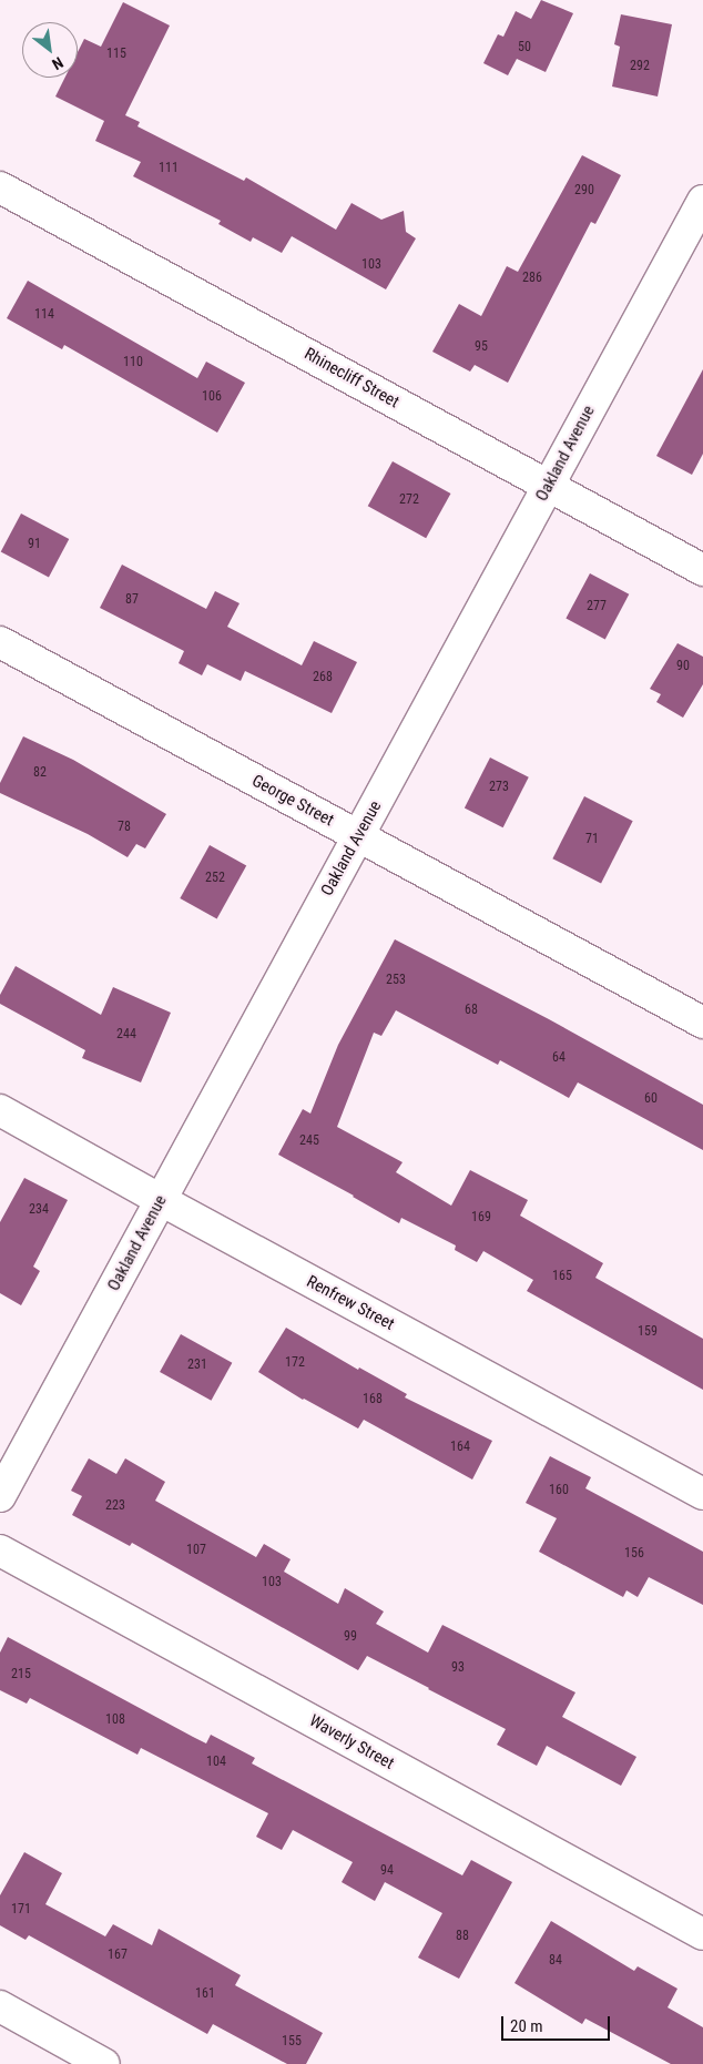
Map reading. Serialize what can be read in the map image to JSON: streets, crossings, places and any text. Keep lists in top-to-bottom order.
{
  "streets": {
    "street": [
      "Rhinecliff Street",
      "Oakland Avenue",
      "George Street",
      "Renfrew Street",
      "Waverly Street"
    ]
  },
  "crossings": [
    ["Rhinecliff Street", "Oakland Avenue"],
    ["Oakland Avenue", "George Street"],
    ["Oakland Avenue", "Renfrew Street"]
  ],
  "house_numbers": [
    "50",
    "115",
    "292",
    "111",
    "290",
    "103",
    "286",
    "114",
    "95",
    "110",
    "106",
    "272",
    "91",
    "87",
    "277",
    "90",
    "268",
    "82",
    "273",
    "78",
    "71",
    "252",
    "253",
    "68",
    "244",
    "64",
    "60",
    "245",
    "234",
    "169",
    "165",
    "159",
    "172",
    "231",
    "168",
    "164",
    "160",
    "223",
    "107",
    "156",
    "103",
    "99",
    "93",
    "215",
    "108",
    "104",
    "94",
    "171",
    "88",
    "167",
    "84",
    "161",
    "155"
  ],
  "scale_bar": "20 m",
  "north": "bottom right"
}
